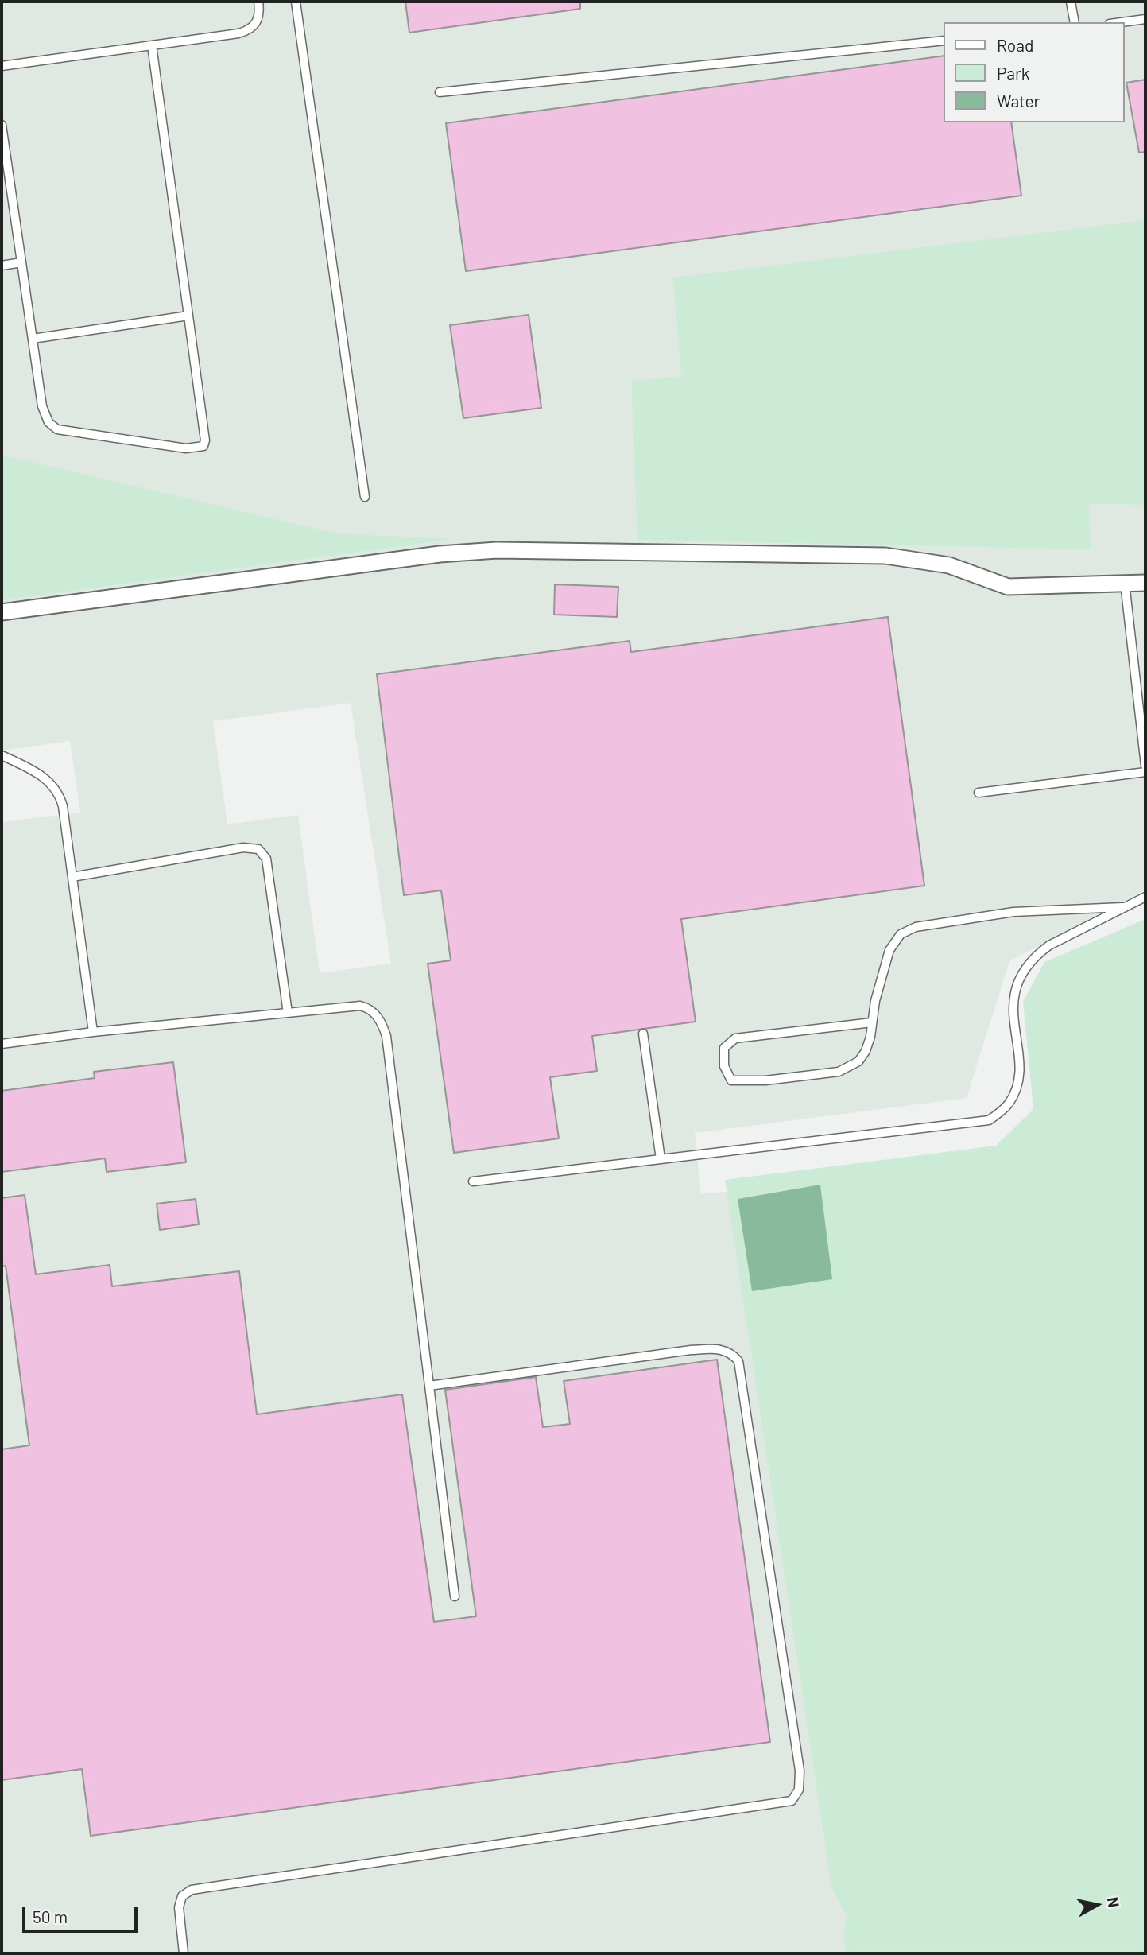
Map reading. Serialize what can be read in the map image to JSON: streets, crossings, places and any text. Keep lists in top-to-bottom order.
{
  "legend": ["Road", "Park", "Water"],
  "scale_bar": "50 m",
  "north": "right"
}
